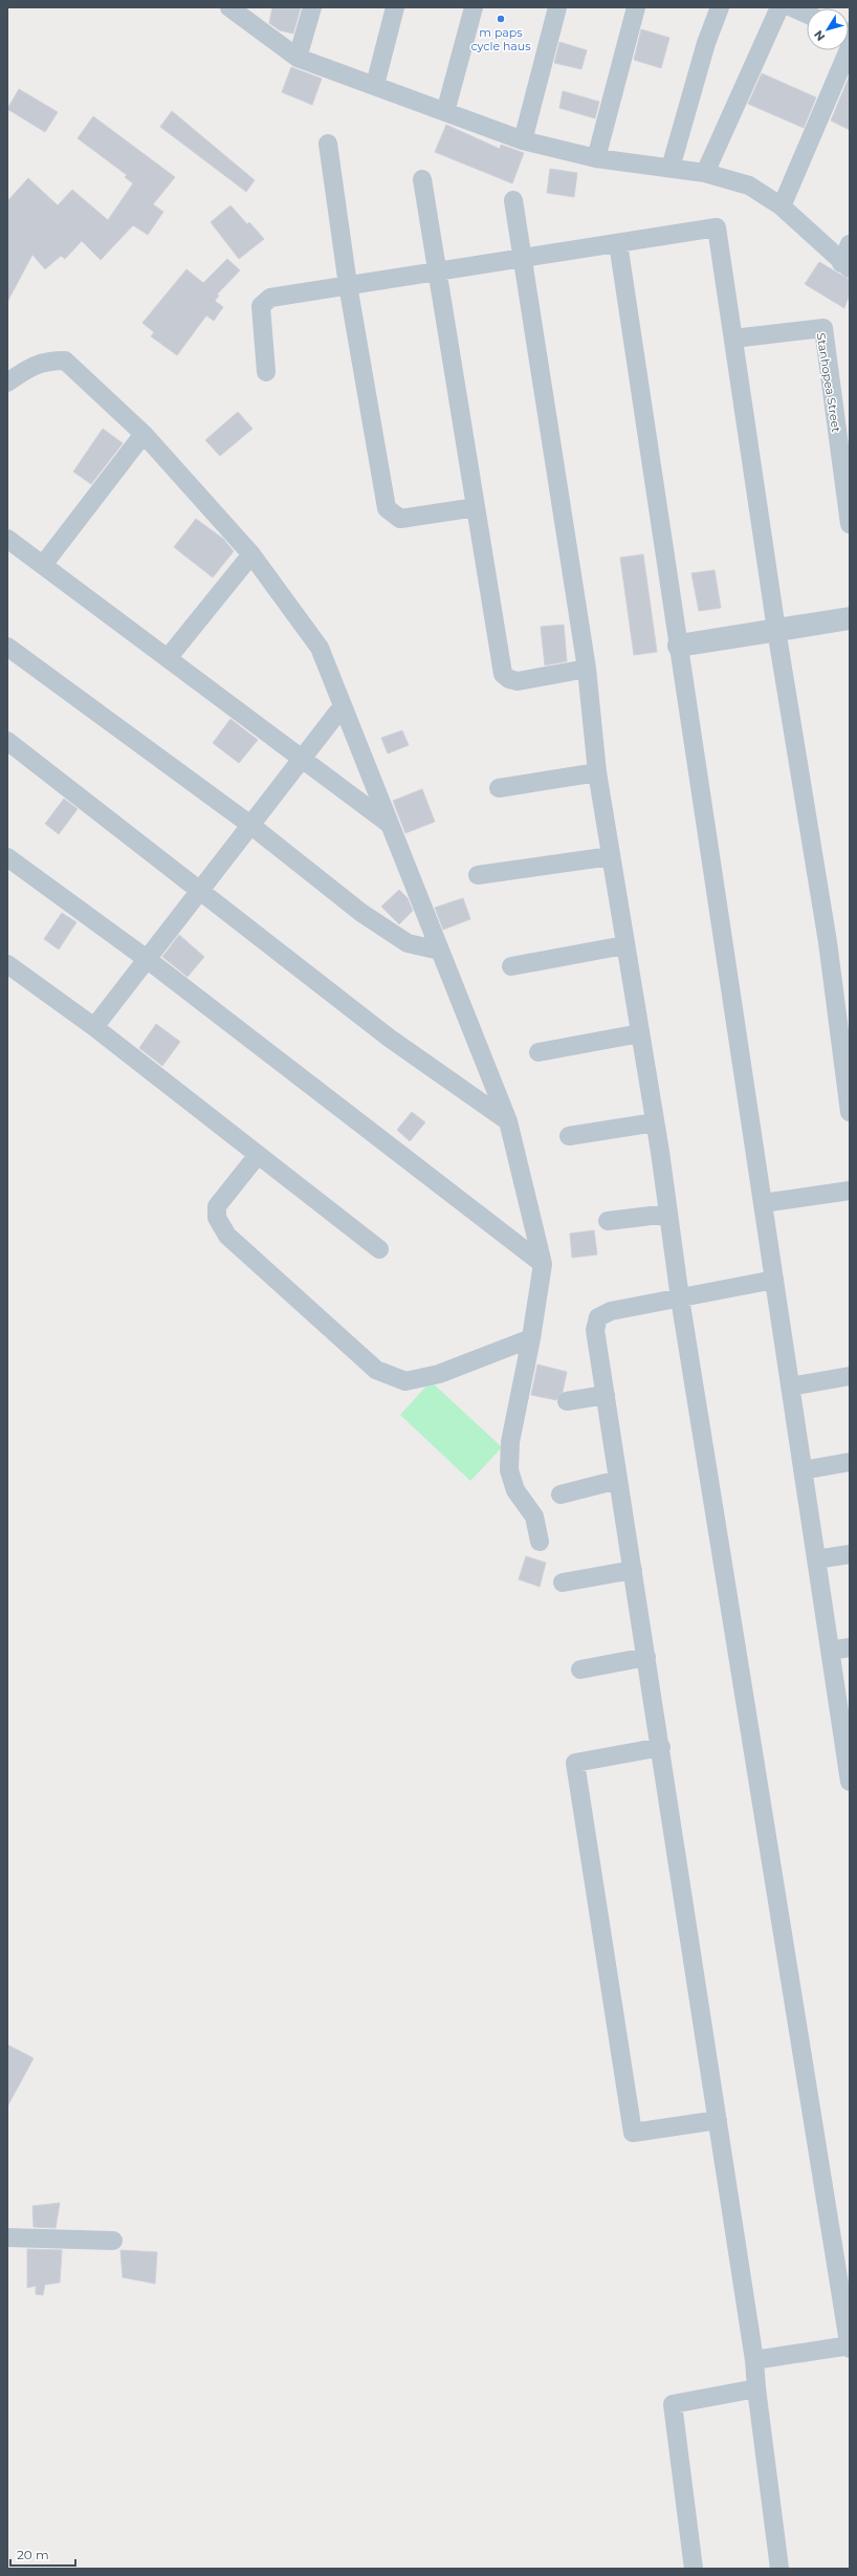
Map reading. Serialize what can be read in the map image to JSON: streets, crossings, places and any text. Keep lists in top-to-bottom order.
{
  "streets": {
    "street": ["Stanhopea Street"]
  },
  "places": ["m paps cycle haus"],
  "scale_bar": "20 m",
  "north": "bottom left"
}
